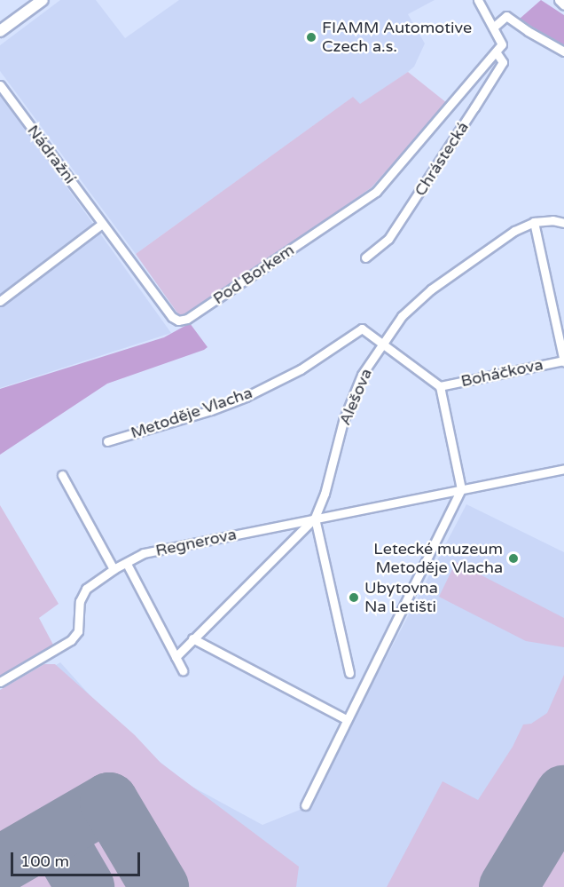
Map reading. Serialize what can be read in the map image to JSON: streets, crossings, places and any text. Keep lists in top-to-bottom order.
{
  "streets": {
    "street": [
      "Nádražní",
      "Chrástecká",
      "Pod Borkem",
      "Boháčkova",
      "Alešova",
      "Metoděje Vlacha",
      "Regnerova"
    ]
  },
  "crossings": [
    ["Nádražní", "Pod Borkem"],
    ["Chrástecká", "Pod Borkem"],
    ["Boháčkova", "Alešova"],
    ["Boháčkova", "Metoděje Vlacha"],
    ["Boháčkova", "Regnerova"],
    ["Alešova", "Metoděje Vlacha"],
    ["Alešova", "Regnerova"]
  ],
  "places": ["FIAMM Automotive Czech a.s.", "Letecké muzeum Metoděje Vlacha", "Ubytovna Na Letišti"],
  "scale_bar": "100 m"
}
